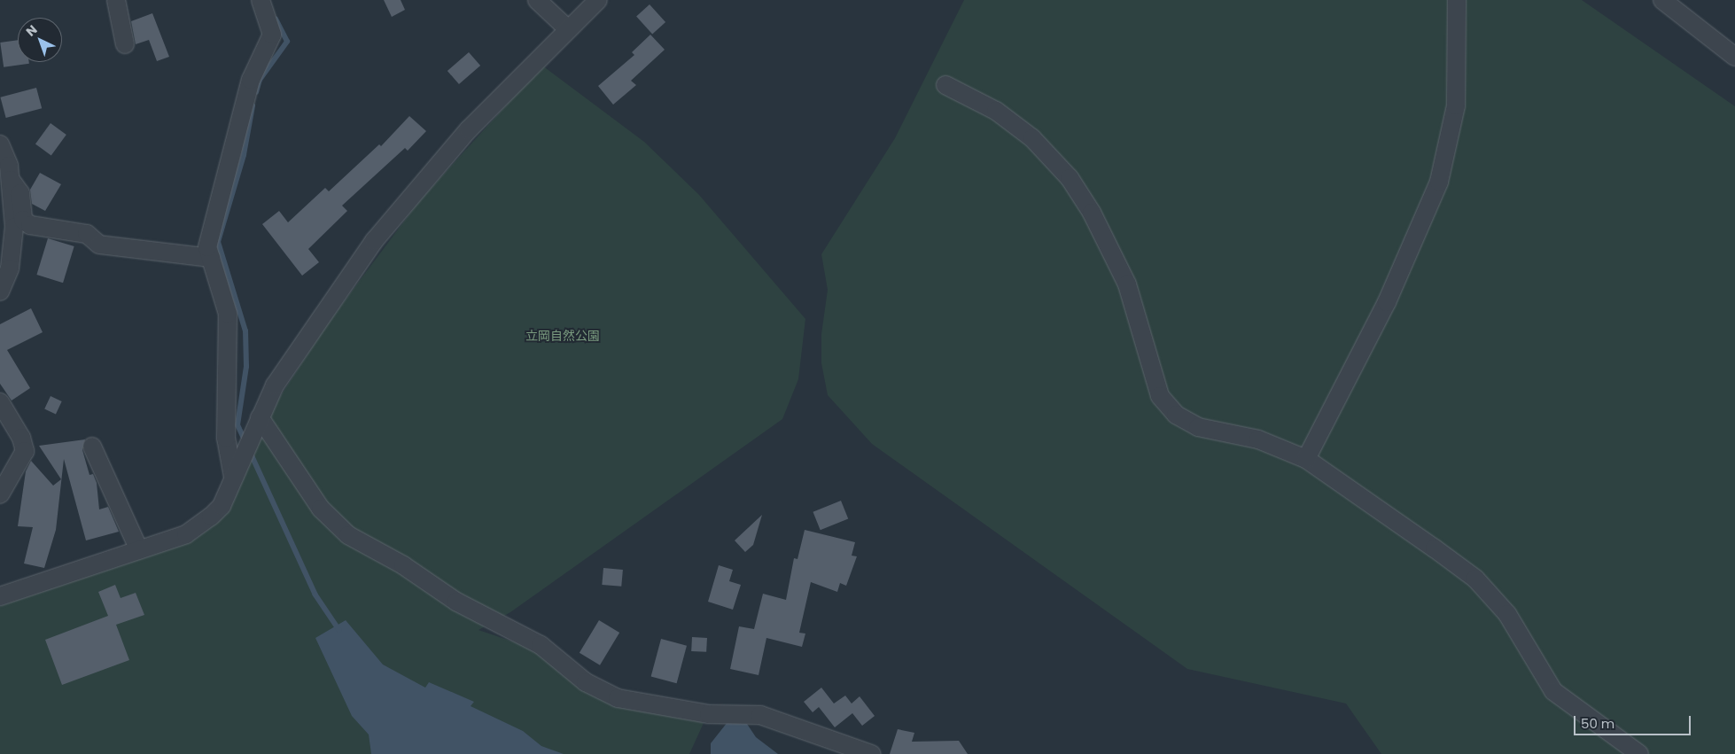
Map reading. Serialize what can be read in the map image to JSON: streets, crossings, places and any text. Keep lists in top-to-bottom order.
{
  "parks": ["立岡自然公園"],
  "scale_bar": "50 m",
  "north": "top left"
}
